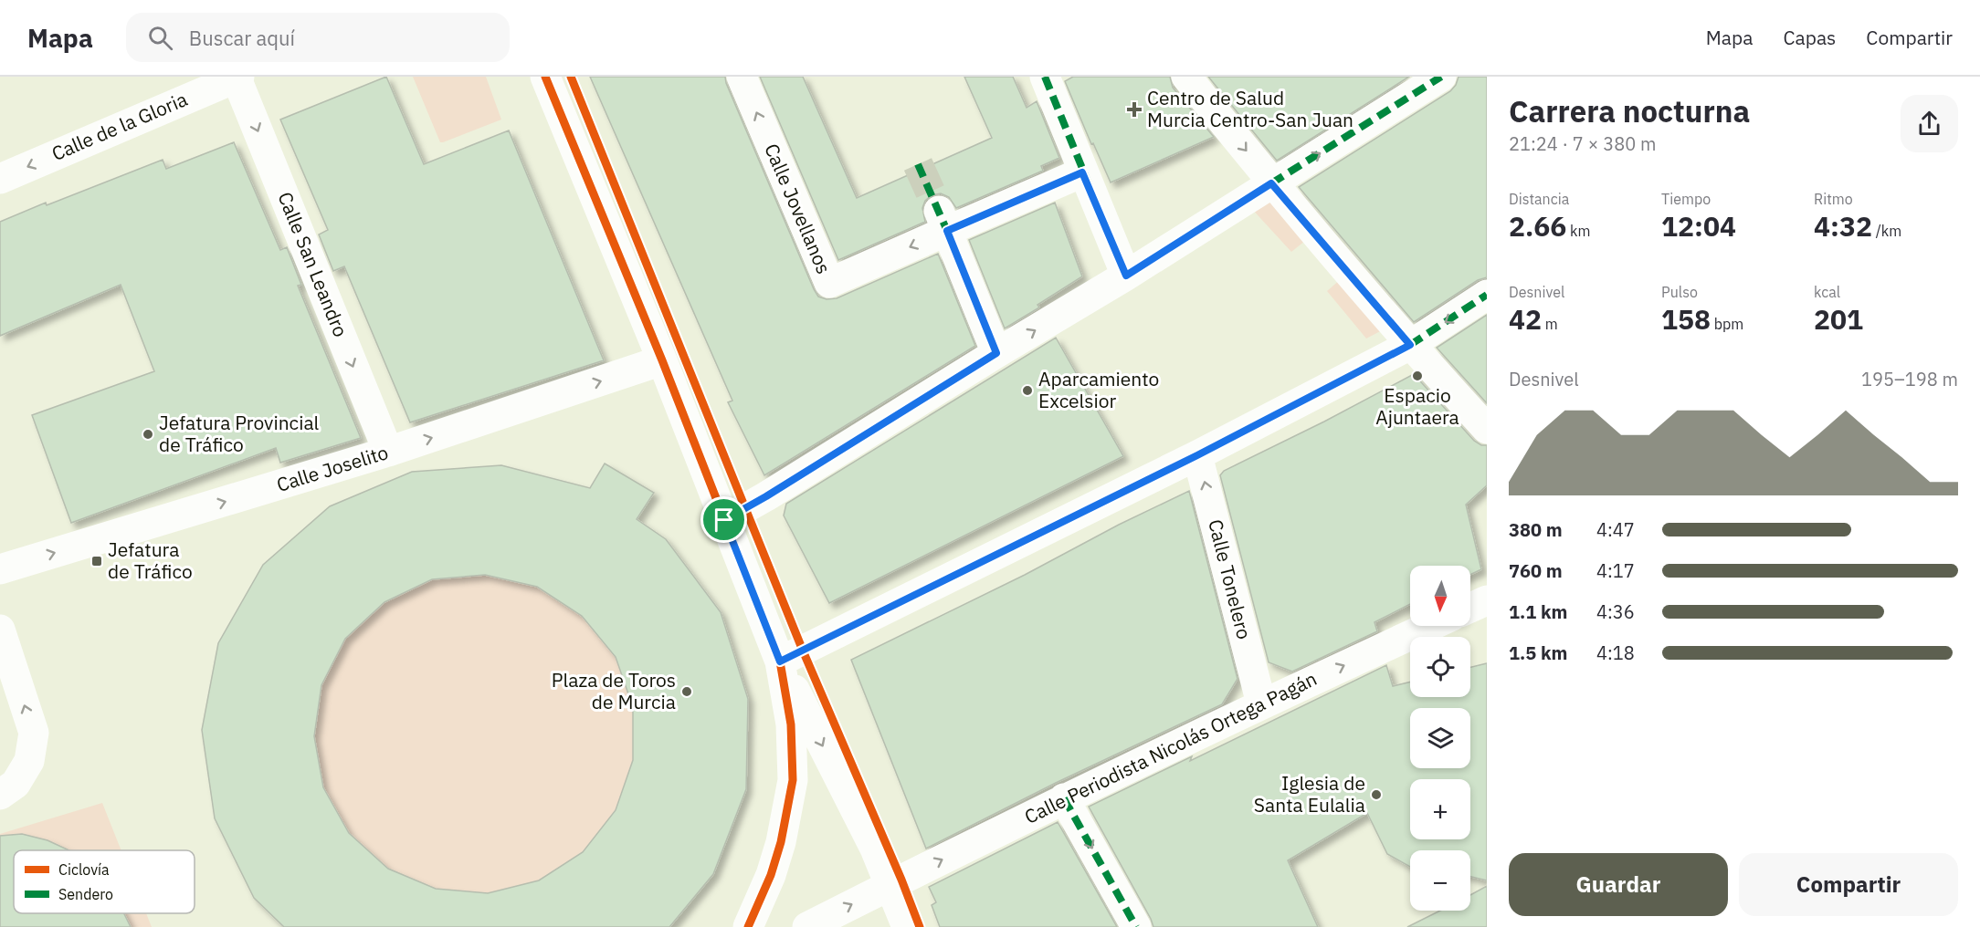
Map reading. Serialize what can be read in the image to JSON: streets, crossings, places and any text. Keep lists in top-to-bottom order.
{
  "streets": {
    "street": [
      "Calle de la Gloria",
      "Calle Jovellanos",
      "Calle San Leandro",
      "Calle Joselito",
      "Calle Tonelero",
      "Calle Periodista Nicolás Ortega Pagán"
    ]
  },
  "crossings": [
    ["Calle de la Gloria", "Calle San Leandro"],
    ["Calle San Leandro", "Calle Joselito"],
    ["Calle Tonelero", "Calle Periodista Nicolás Ortega Pagán"]
  ],
  "one_way": [
    "Calle de la Gloria",
    "Calle San Leandro",
    "Calle Joselito",
    "Calle Tonelero"
  ],
  "places": {
    "health": ["Centro de Salud Murcia Centro-San Juan"],
    "other": [
      "Espacio Ajuntaera",
      "Aparcamiento Excelsior",
      "Jefatura Provincial de Tráfico",
      "Plaza de Toros de Murcia",
      "Iglesia de Santa Eulalia"
    ],
    "transit": ["Jefatura de Tráfico"]
  },
  "legend": ["Ciclovía", "Sendero"],
  "north": "bottom",
  "page": {
    "header": "Mapa",
    "search": "Buscar aquí",
    "nav": ["Mapa", "Capas", "Compartir"],
    "heading": ["Carrera nocturna", "21:24 · 7 × 380 m"],
    "stats": [
      ["Distancia", "2.66 km"],
      ["Tiempo", "12:04"],
      ["Ritmo", "4:32 /km"],
      ["Desnivel", "42 m"],
      ["Pulso", "158 bpm"],
      ["kcal", "201"]
    ],
    "chart": ["Desnivel", "195–198 m"],
    "list": [
      {
        "name": "380 m",
        "note": "4:47"
      },
      {
        "name": "760 m",
        "note": "4:17"
      },
      {
        "name": "1.1 km",
        "note": "4:36"
      },
      {
        "name": "1.5 km",
        "note": "4:18"
      }
    ],
    "map_buttons": ["+", "−"],
    "buttons": ["Guardar", "Compartir"]
  }
}
